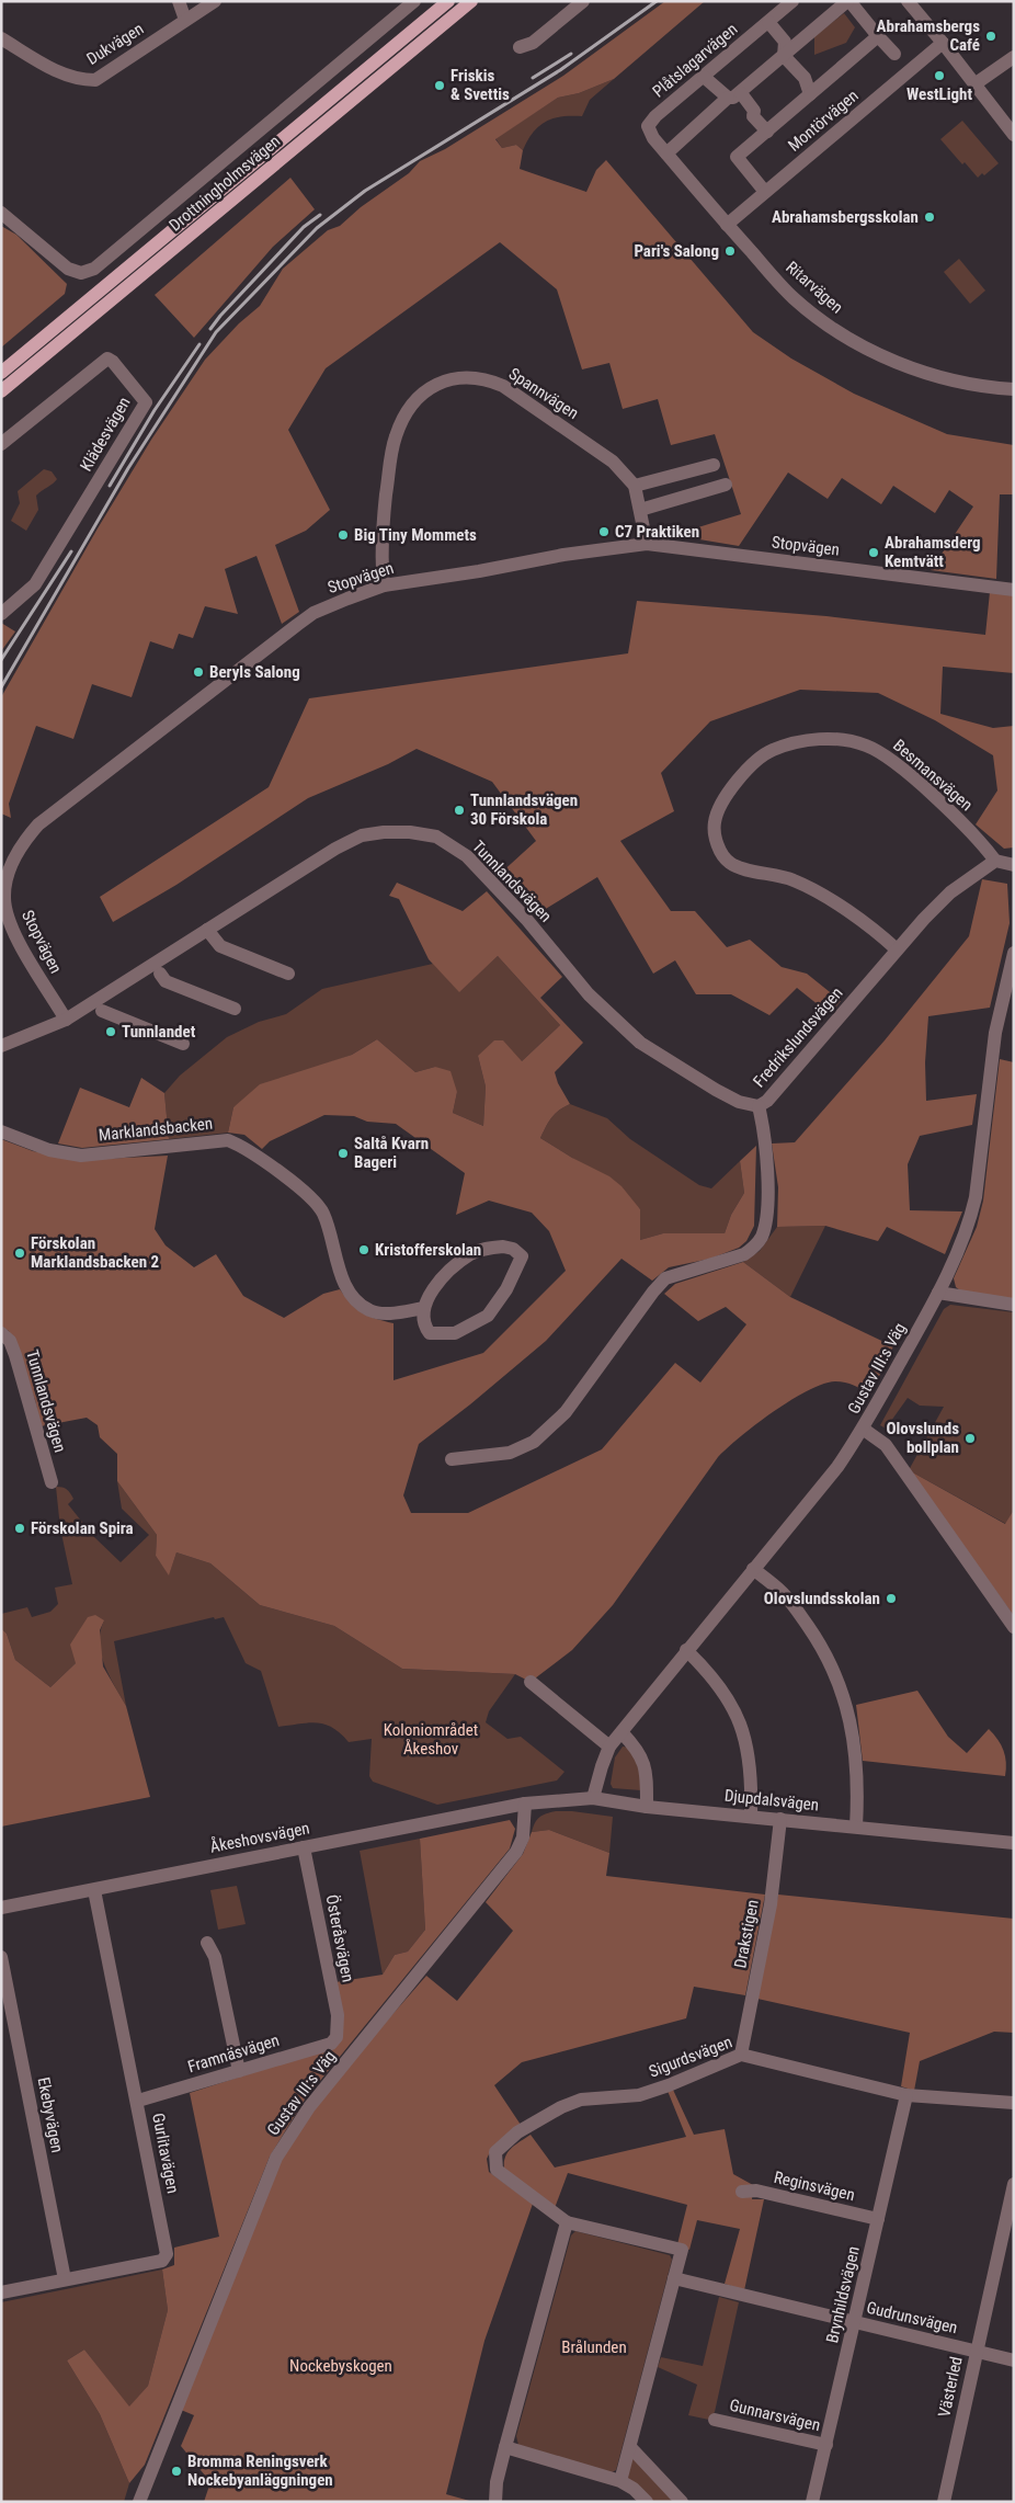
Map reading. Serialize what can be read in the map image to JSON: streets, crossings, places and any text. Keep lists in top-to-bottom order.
{
  "streets": {
    "main road": ["Drottningholmsvägen"],
    "street": [
      "Dukvägen",
      "Plåtslagarvägen",
      "Montörvägen",
      "Ritarvägen",
      "Spannvägen",
      "Klädesvägen",
      "Stopvägen",
      "Besmansvägen",
      "Tunnlandsvägen",
      "Fredrikslundsvägen",
      "Marklandsbacken",
      "Gustav III:s Väg",
      "Djupdalsvägen",
      "Åkeshovsvägen",
      "Drakstigen",
      "Österåsvägen",
      "Framnäsvägen",
      "Sigurdsvägen",
      "Ekebyvägen",
      "Gurlitavägen",
      "Reginsvägen",
      "Brynhildsvägen",
      "Gudrunsvägen",
      "Västerled",
      "Gunnarsvägen"
    ]
  },
  "crossings": [
    ["Plåtslagarvägen", "Ritarvägen"],
    ["Montörvägen", "Ritarvägen"],
    ["Spannvägen", "Stopvägen"],
    ["Stopvägen", "Tunnlandsvägen"],
    ["Besmansvägen", "Fredrikslundsvägen"],
    ["Tunnlandsvägen", "Fredrikslundsvägen"],
    ["Gustav III:s Väg", "Djupdalsvägen"],
    ["Gustav III:s Väg", "Åkeshovsvägen"],
    ["Djupdalsvägen", "Åkeshovsvägen"],
    ["Djupdalsvägen", "Drakstigen"],
    ["Åkeshovsvägen", "Österåsvägen"],
    ["Åkeshovsvägen", "Gurlitavägen"],
    ["Drakstigen", "Sigurdsvägen"],
    ["Österåsvägen", "Framnäsvägen"],
    ["Framnäsvägen", "Gurlitavägen"],
    ["Sigurdsvägen", "Brynhildsvägen"],
    ["Ekebyvägen", "Gurlitavägen"],
    ["Reginsvägen", "Brynhildsvägen"],
    ["Brynhildsvägen", "Gudrunsvägen"],
    ["Brynhildsvägen", "Gunnarsvägen"],
    ["Gudrunsvägen", "Västerled"]
  ],
  "parks": ["Koloniområdet Åkeshov", "Brålunden", "Nockebyskogen"],
  "places": [
    "Abrahamsbergs Café",
    "WestLight",
    "Friskis & Svettis",
    "Abrahamsbergsskolan",
    "Pari's Salong",
    "C7 Praktiken",
    "Big Tiny Mommets",
    "Abrahamsderg Kemtvätt",
    "Beryls Salong",
    "Tunnlandsvägen 30 Förskola",
    "Tunnlandet",
    "Saltå Kvarn Bageri",
    "Kristofferskolan",
    "Förskolan Marklandsbacken 2",
    "Olovslunds bollplan",
    "Förskolan Spira",
    "Olovslundsskolan",
    "Bromma Reningsverk Nockebyanläggningen"
  ]
}
